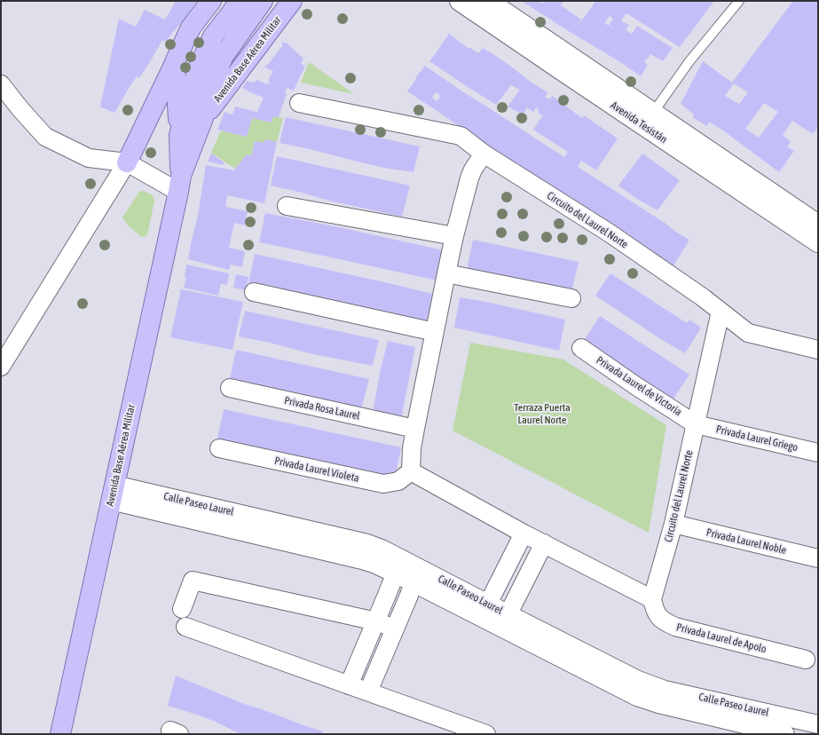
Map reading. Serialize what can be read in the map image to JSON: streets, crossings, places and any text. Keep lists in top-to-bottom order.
{
  "streets": {
    "main road": ["Avenida Base Aérea Militar"],
    "street": [
      "Avenida Tesistán",
      "Circuito del Laurel Norte",
      "Privada Laurel de Victoria",
      "Privada Rosa Laurel",
      "Privada Laurel Griego",
      "Privada Laurel Violeta",
      "Calle Paseo Laurel",
      "Privada Laurel Noble",
      "Privada Laurel de Apolo"
    ]
  },
  "crossings": [
    ["Avenida Base Aérea Militar", "Calle Paseo Laurel"],
    ["Circuito del Laurel Norte", "Privada Laurel de Victoria"],
    ["Circuito del Laurel Norte", "Privada Laurel Griego"],
    ["Circuito del Laurel Norte", "Privada Laurel Noble"],
    ["Circuito del Laurel Norte", "Privada Laurel de Apolo"],
    ["Privada Laurel de Victoria", "Privada Laurel Griego"]
  ],
  "parks": ["Terraza Puerta Laurel Norte"]
}
